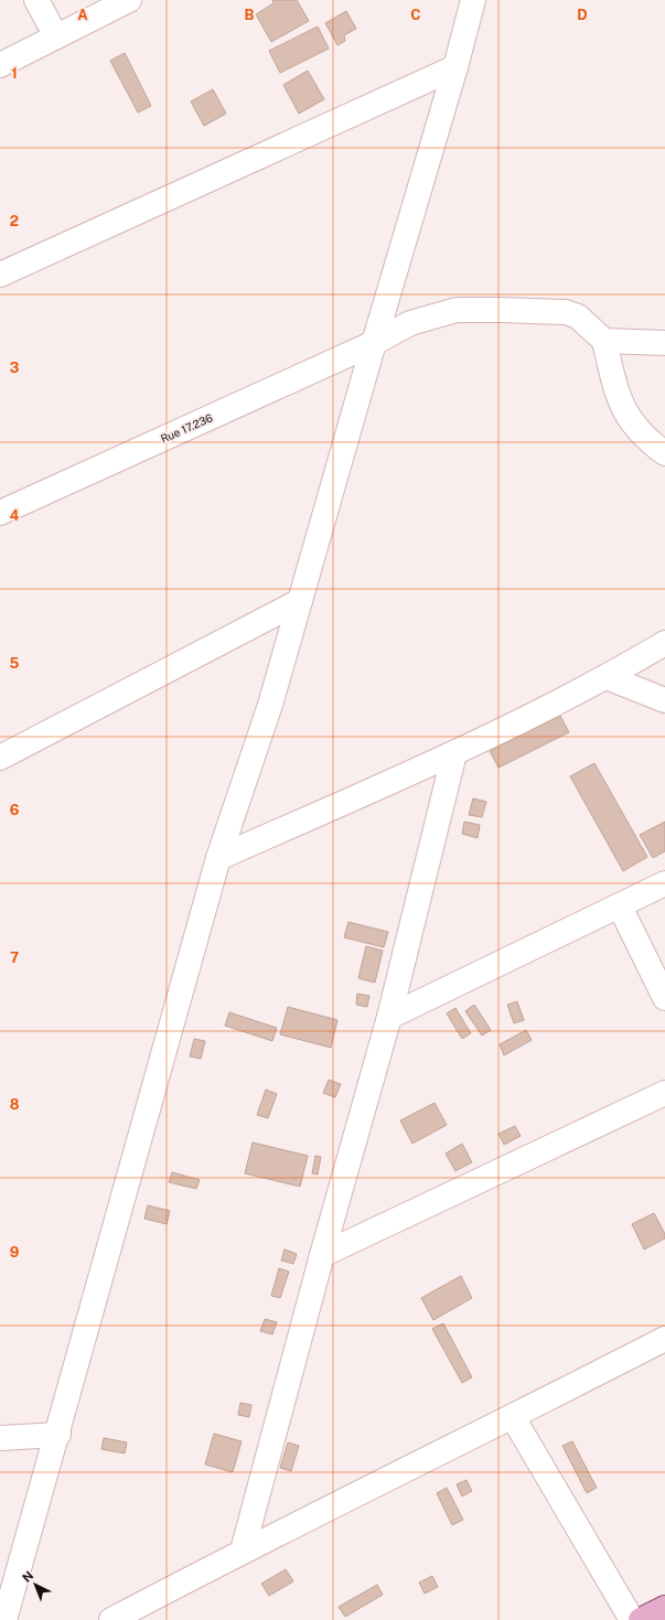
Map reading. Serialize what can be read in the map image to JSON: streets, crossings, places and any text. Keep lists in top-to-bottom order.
{
  "streets": {
    "street": ["Rue 17.236"]
  },
  "north": "top left",
  "grid": {
    "columns": [
      "A",
      "B",
      "C",
      "D"
    ],
    "rows": [
      "1",
      "2",
      "3",
      "4",
      "5",
      "6",
      "7",
      "8",
      "9"
    ]
  }
}
